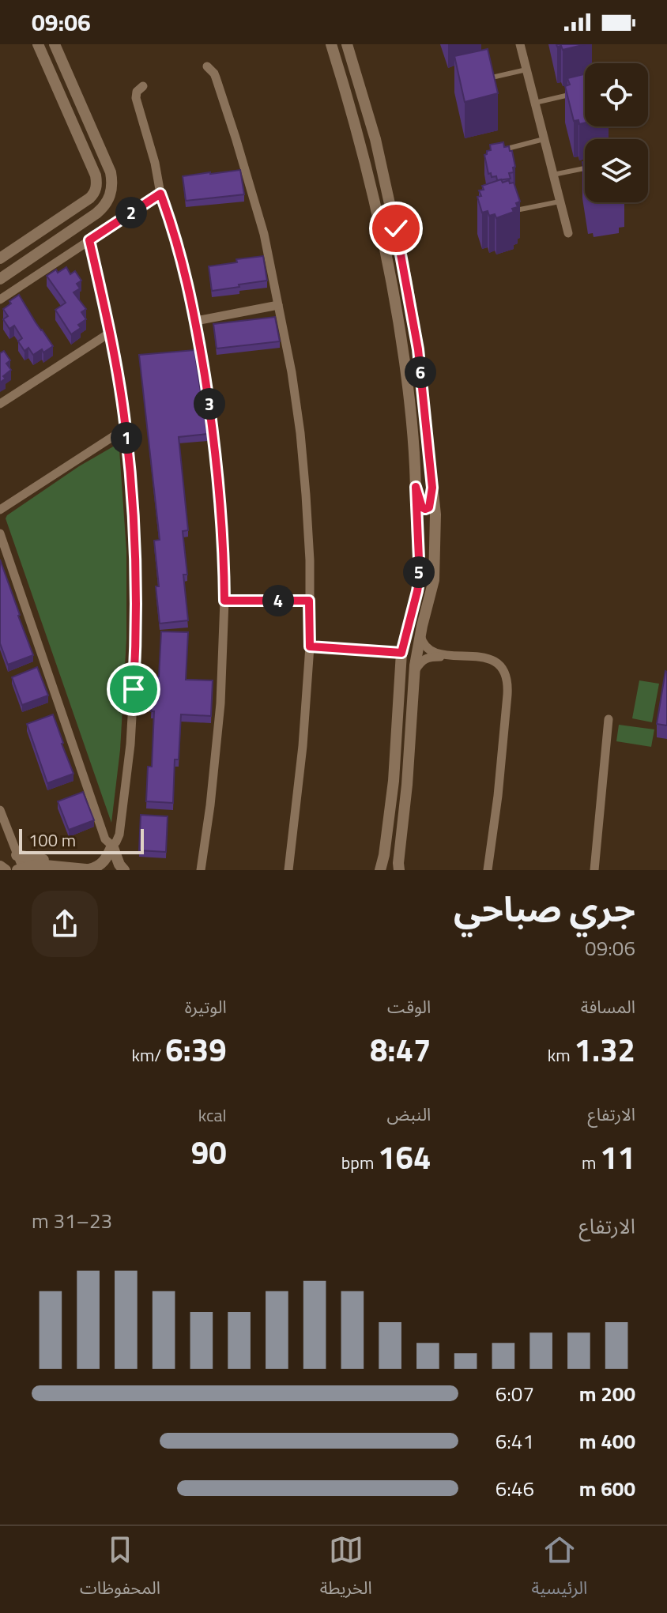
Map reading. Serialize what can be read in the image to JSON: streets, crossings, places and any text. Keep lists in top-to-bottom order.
{
  "scale_bar": "100 m",
  "page": {
    "status": "09:06",
    "pins": [
      "2",
      "6",
      "3",
      "1",
      "5",
      "4"
    ],
    "scale": "100 m",
    "heading": ["جري صباحي", "09:06"],
    "stats": [
      ["المسافة", "1.32 km"],
      ["الوقت", "8:47"],
      ["الوتيرة", "6:39 /km"],
      ["الارتفاع", "11 m"],
      ["النبض", "164 bpm"],
      ["kcal", "90"]
    ],
    "chart": ["الارتفاع", "23–31 m"],
    "list": [
      {
        "name": "200 m",
        "note": "6:07"
      },
      {
        "name": "400 m",
        "note": "6:41"
      },
      {
        "name": "600 m",
        "note": "6:46"
      }
    ],
    "tabs": ["الرئيسية", "الخريطة", "المحفوظات"]
  }
}
